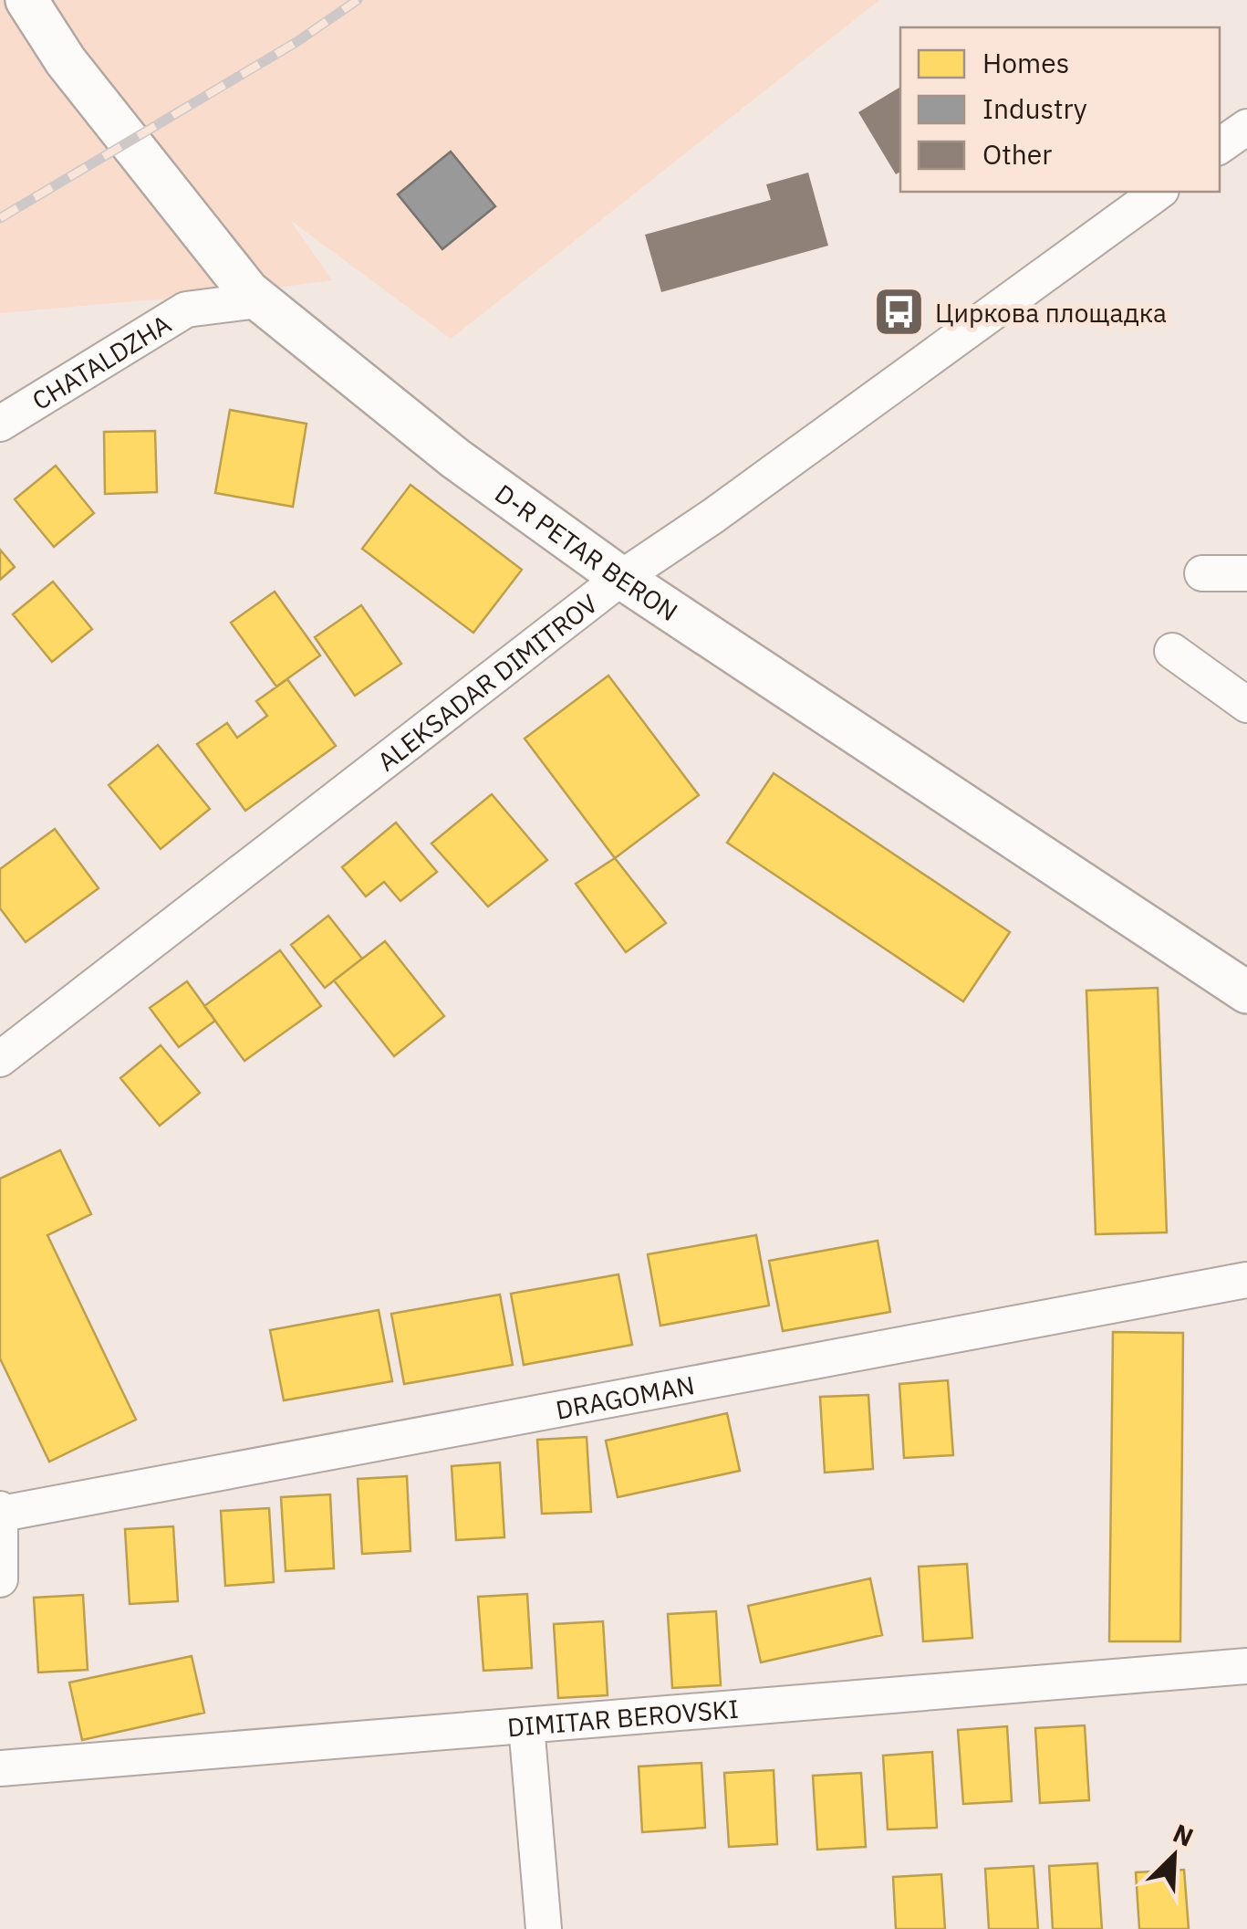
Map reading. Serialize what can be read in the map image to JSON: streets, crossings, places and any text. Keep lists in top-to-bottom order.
{
  "streets": {
    "street": [
      "CHATALDZHA",
      "D-R PETAR BERON",
      "ALEKSADAR DIMITROV",
      "DRAGOMAN",
      "DIMITAR BEROVSKI"
    ]
  },
  "crossings": [
    ["CHATALDZHA", "D-R PETAR BERON"],
    ["D-R PETAR BERON", "ALEKSADAR DIMITROV"]
  ],
  "places": {
    "bus stop": ["Циркова площадка"]
  },
  "legend": ["Homes", "Industry", "Other"],
  "north": "top right"
}
